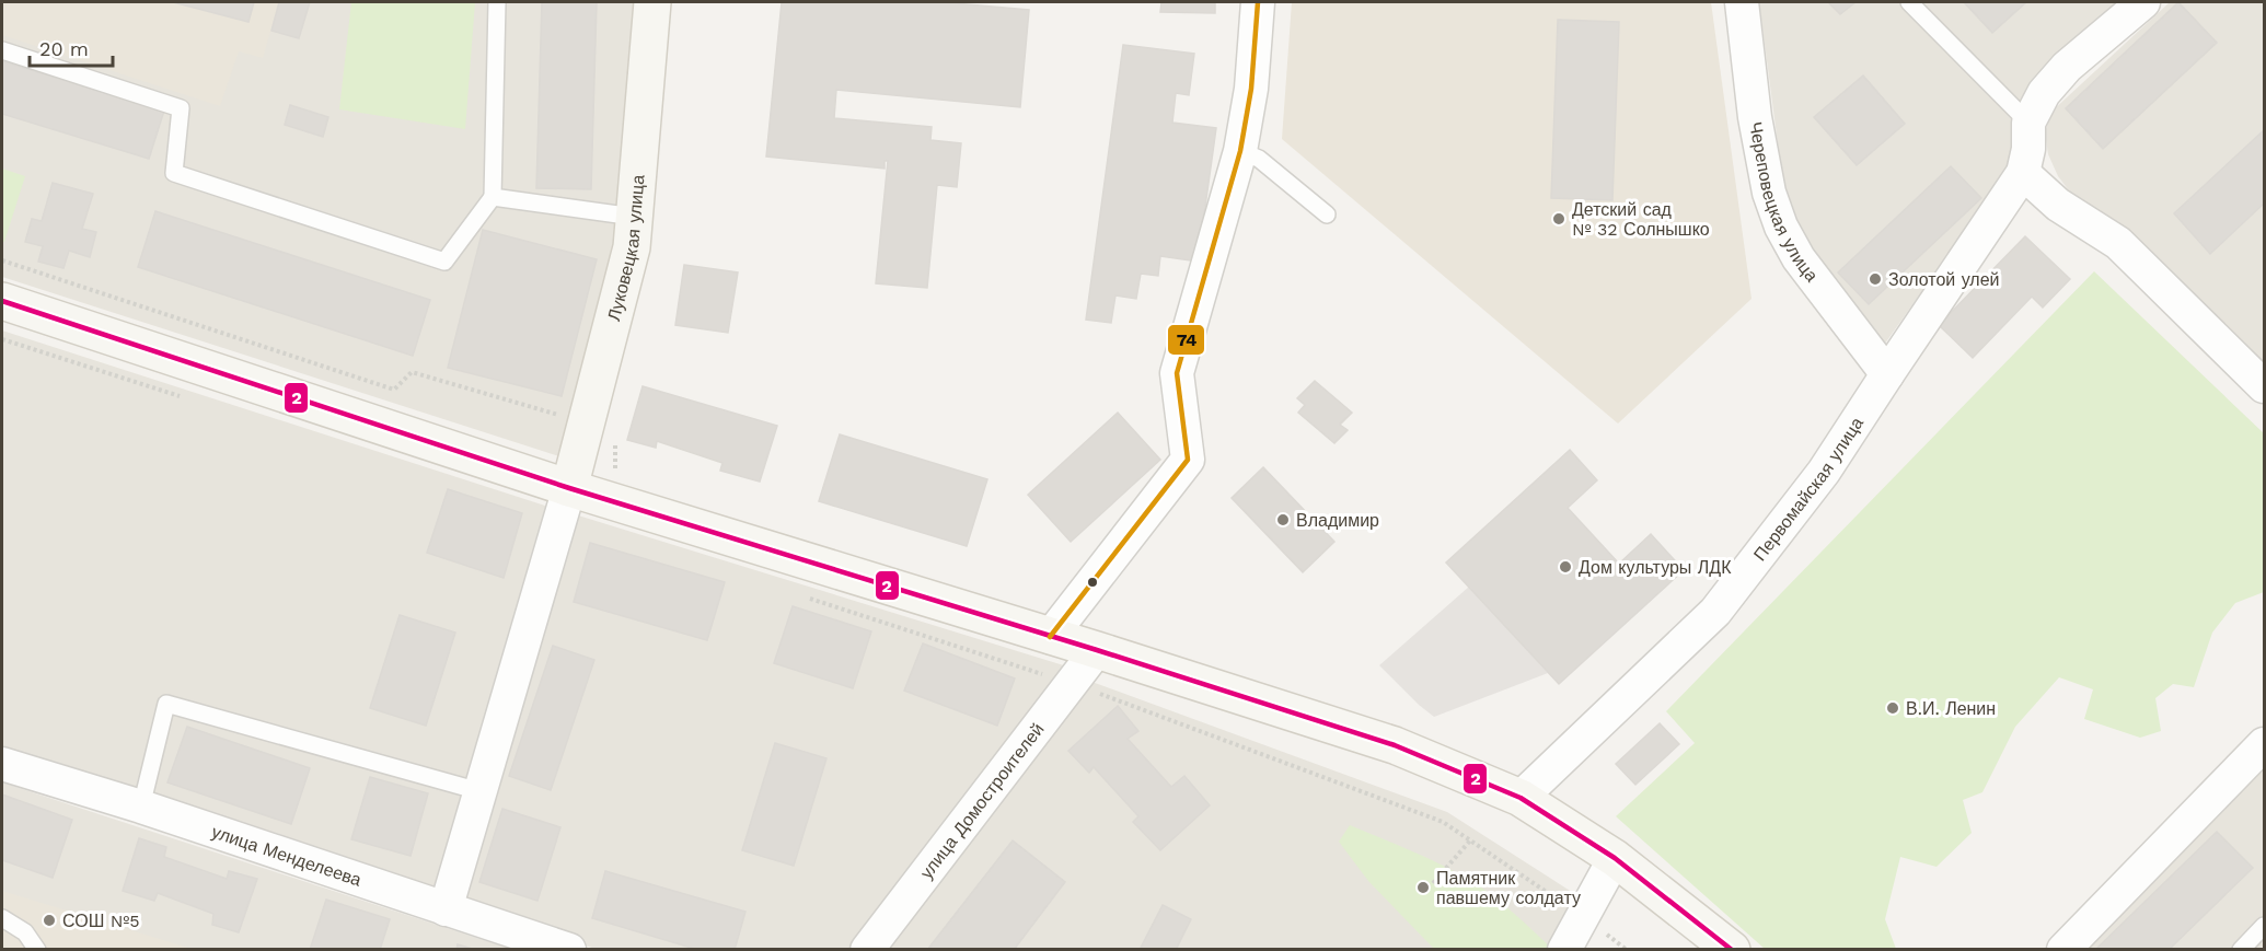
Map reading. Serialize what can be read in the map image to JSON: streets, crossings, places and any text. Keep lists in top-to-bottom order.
{
  "streets": {
    "street": [
      "Череповецкая улица",
      "Луковецкая улица",
      "Первомайская улица",
      "улица Домостроителей",
      "улица Менделеева"
    ]
  },
  "crossings": [
    ["Череповецкая улица", "Первомайская улица"]
  ],
  "places": [
    "Детский сад № 32 Солнышко",
    "Золотой улей",
    "Владимир",
    "Дом культуры ЛДК",
    "В.И. Ленин",
    "Памятник павшему солдату",
    "СОШ №5"
  ],
  "lines": ["transit line 74", "transit line 2"],
  "scale_bar": "20 m"
}
